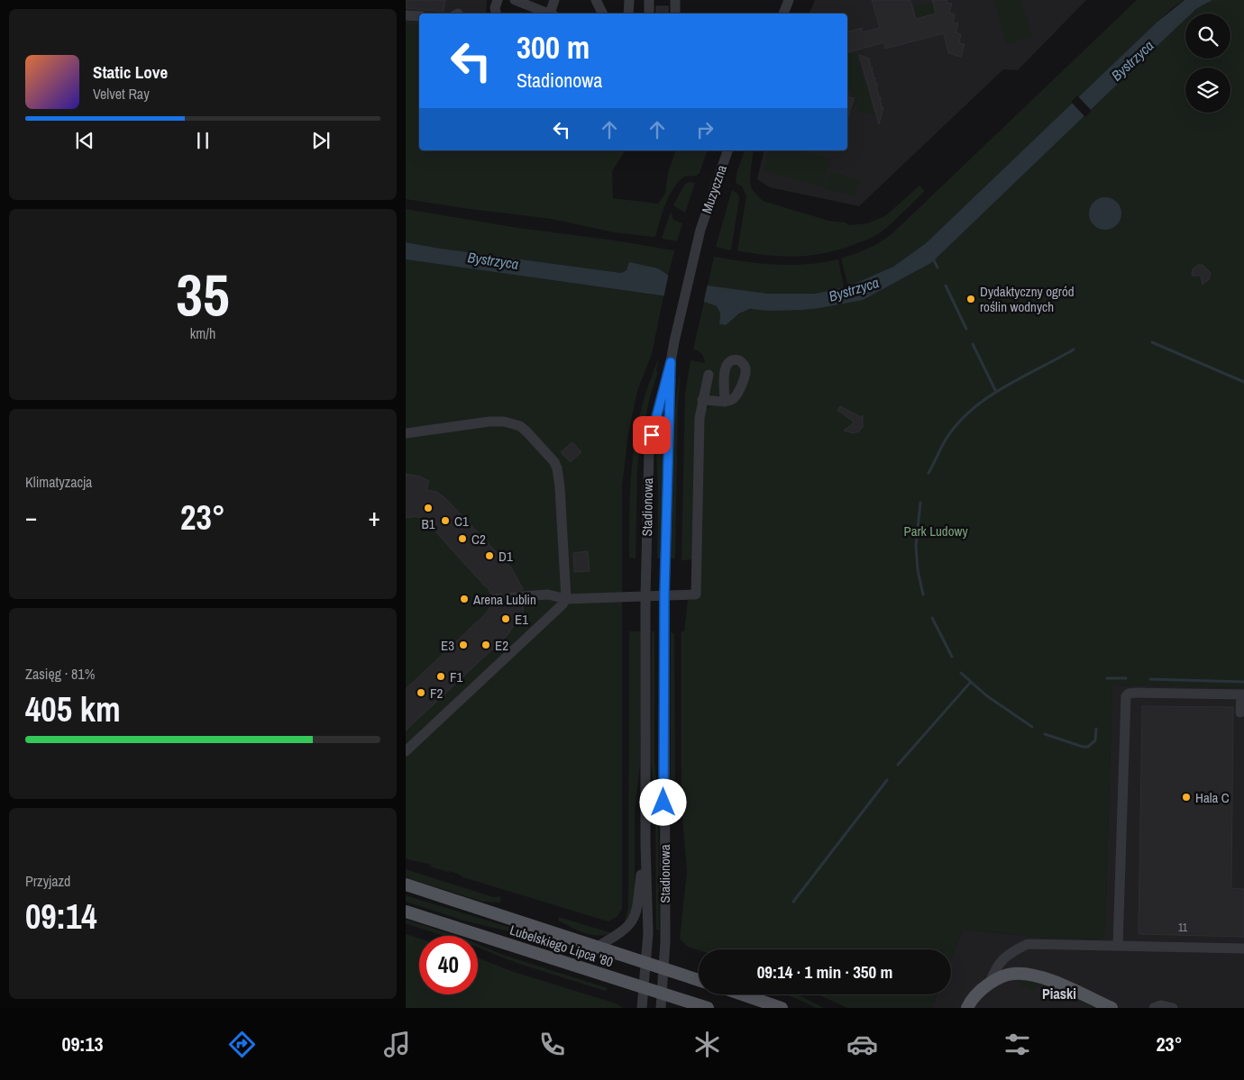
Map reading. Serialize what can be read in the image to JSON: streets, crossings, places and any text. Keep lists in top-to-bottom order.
{
  "streets": {
    "main road": ["Lubelskiego Lipca '80"],
    "street": ["Muzyczna", "Stadionowa"]
  },
  "crossings": [
    ["Muzyczna", "Stadionowa"],
    ["Stadionowa", "Lubelskiego Lipca '80"]
  ],
  "districts": ["Piaski"],
  "water": ["Bystrzyca"],
  "parks": ["Park Ludowy"],
  "places": [
    "Dydaktyczny ogród roślin wodnych",
    "B1",
    "C1",
    "C2",
    "D1",
    "Arena Lublin",
    "E1",
    "E3",
    "E2",
    "F1",
    "F2",
    "Hala C"
  ],
  "house_numbers": ["11"],
  "page": {
    "turn": ["300 m", "Stadionowa"],
    "song": ["Static Love", "Velvet Ray"],
    "tile": [
      ["35", "km/h"],
      "Klimatyzacja",
      ["Zasięg · 81%", "405 km"],
      ["Przyjazd", "09:14"]
    ],
    "heat": ["−", "23°", "+"],
    "limit": "40",
    "trip": "09:14 · 1 min · 350 m",
    "tabs": ["09:13", "23°"]
  }
}
